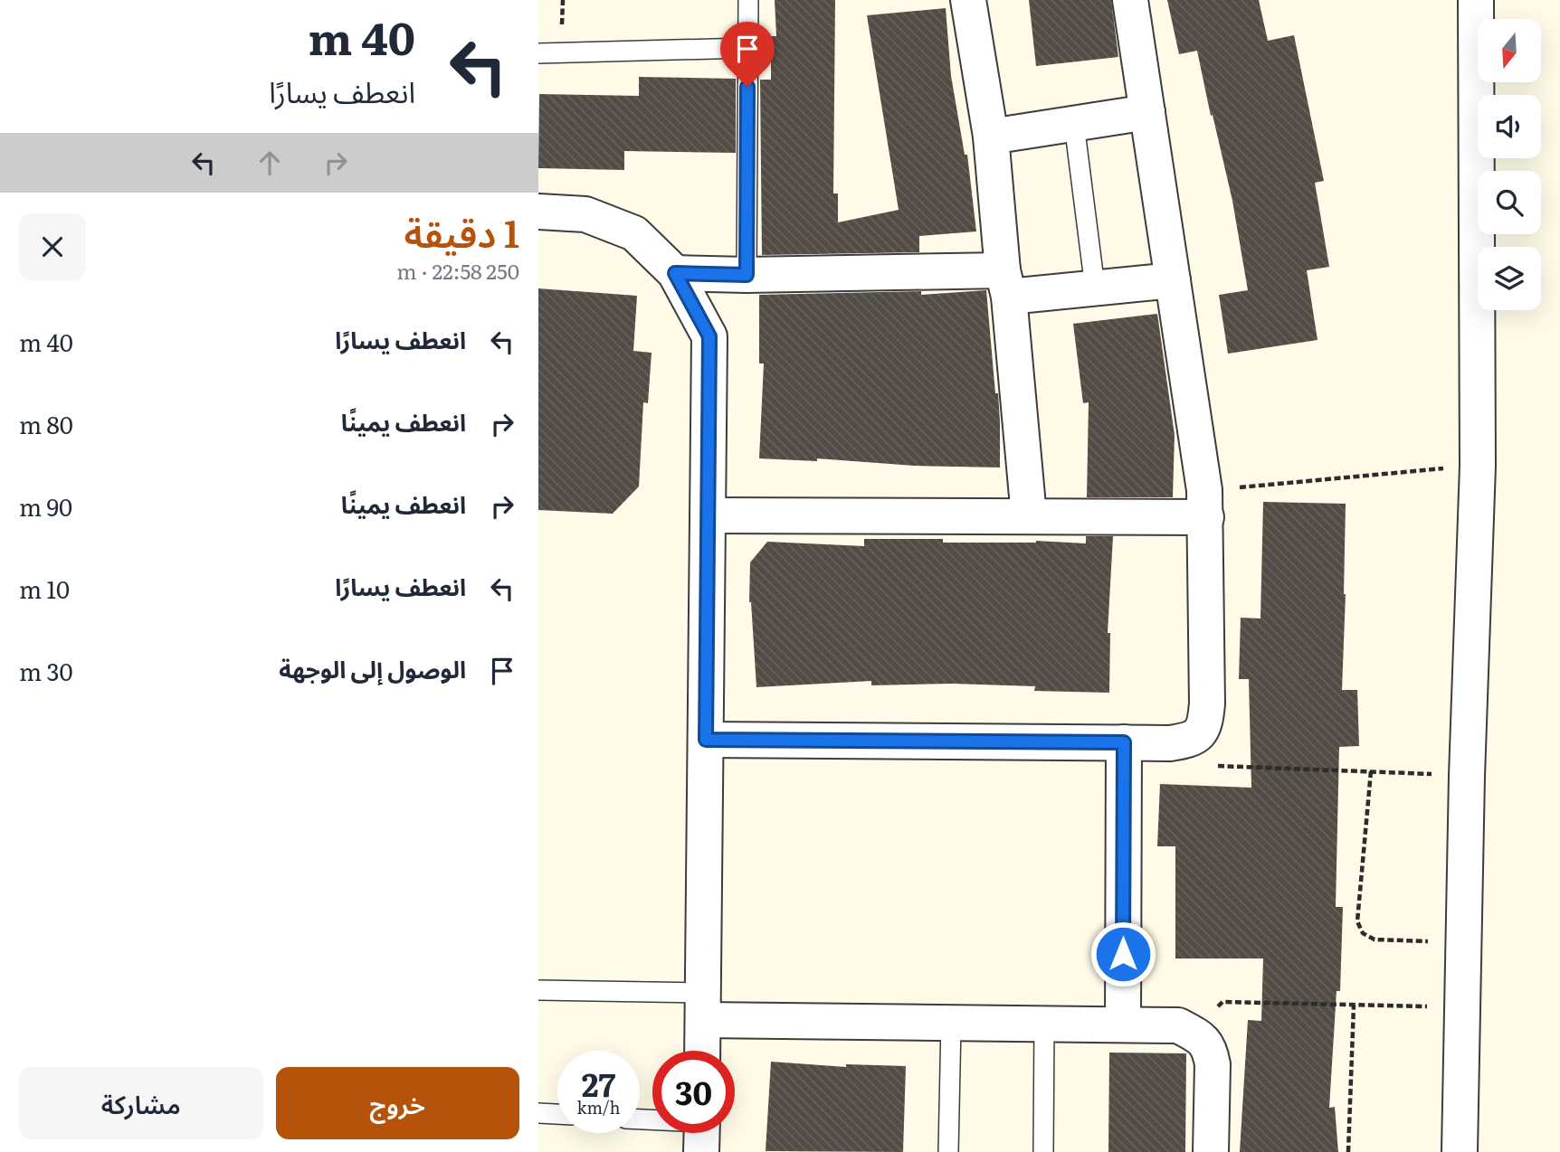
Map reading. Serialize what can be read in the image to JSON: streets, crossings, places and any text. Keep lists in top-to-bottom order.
{
  "north": "bottom",
  "page": {
    "turn": ["40 m", "انعطف يسارًا"],
    "heading": ["1 دقيقة", "250 m · 22:58"],
    "list": [
      {
        "name": "انعطف يسارًا",
        "value": "40 m"
      },
      {
        "name": "انعطف يمينًا",
        "value": "80 m"
      },
      {
        "name": "انعطف يمينًا",
        "value": "90 m"
      },
      {
        "name": "انعطف يسارًا",
        "value": "10 m"
      },
      {
        "name": "الوصول إلى الوجهة",
        "value": "30 m"
      }
    ],
    "speed": "27 km/h",
    "limit": "30",
    "buttons": ["خروج", "مشاركة"]
  }
}
